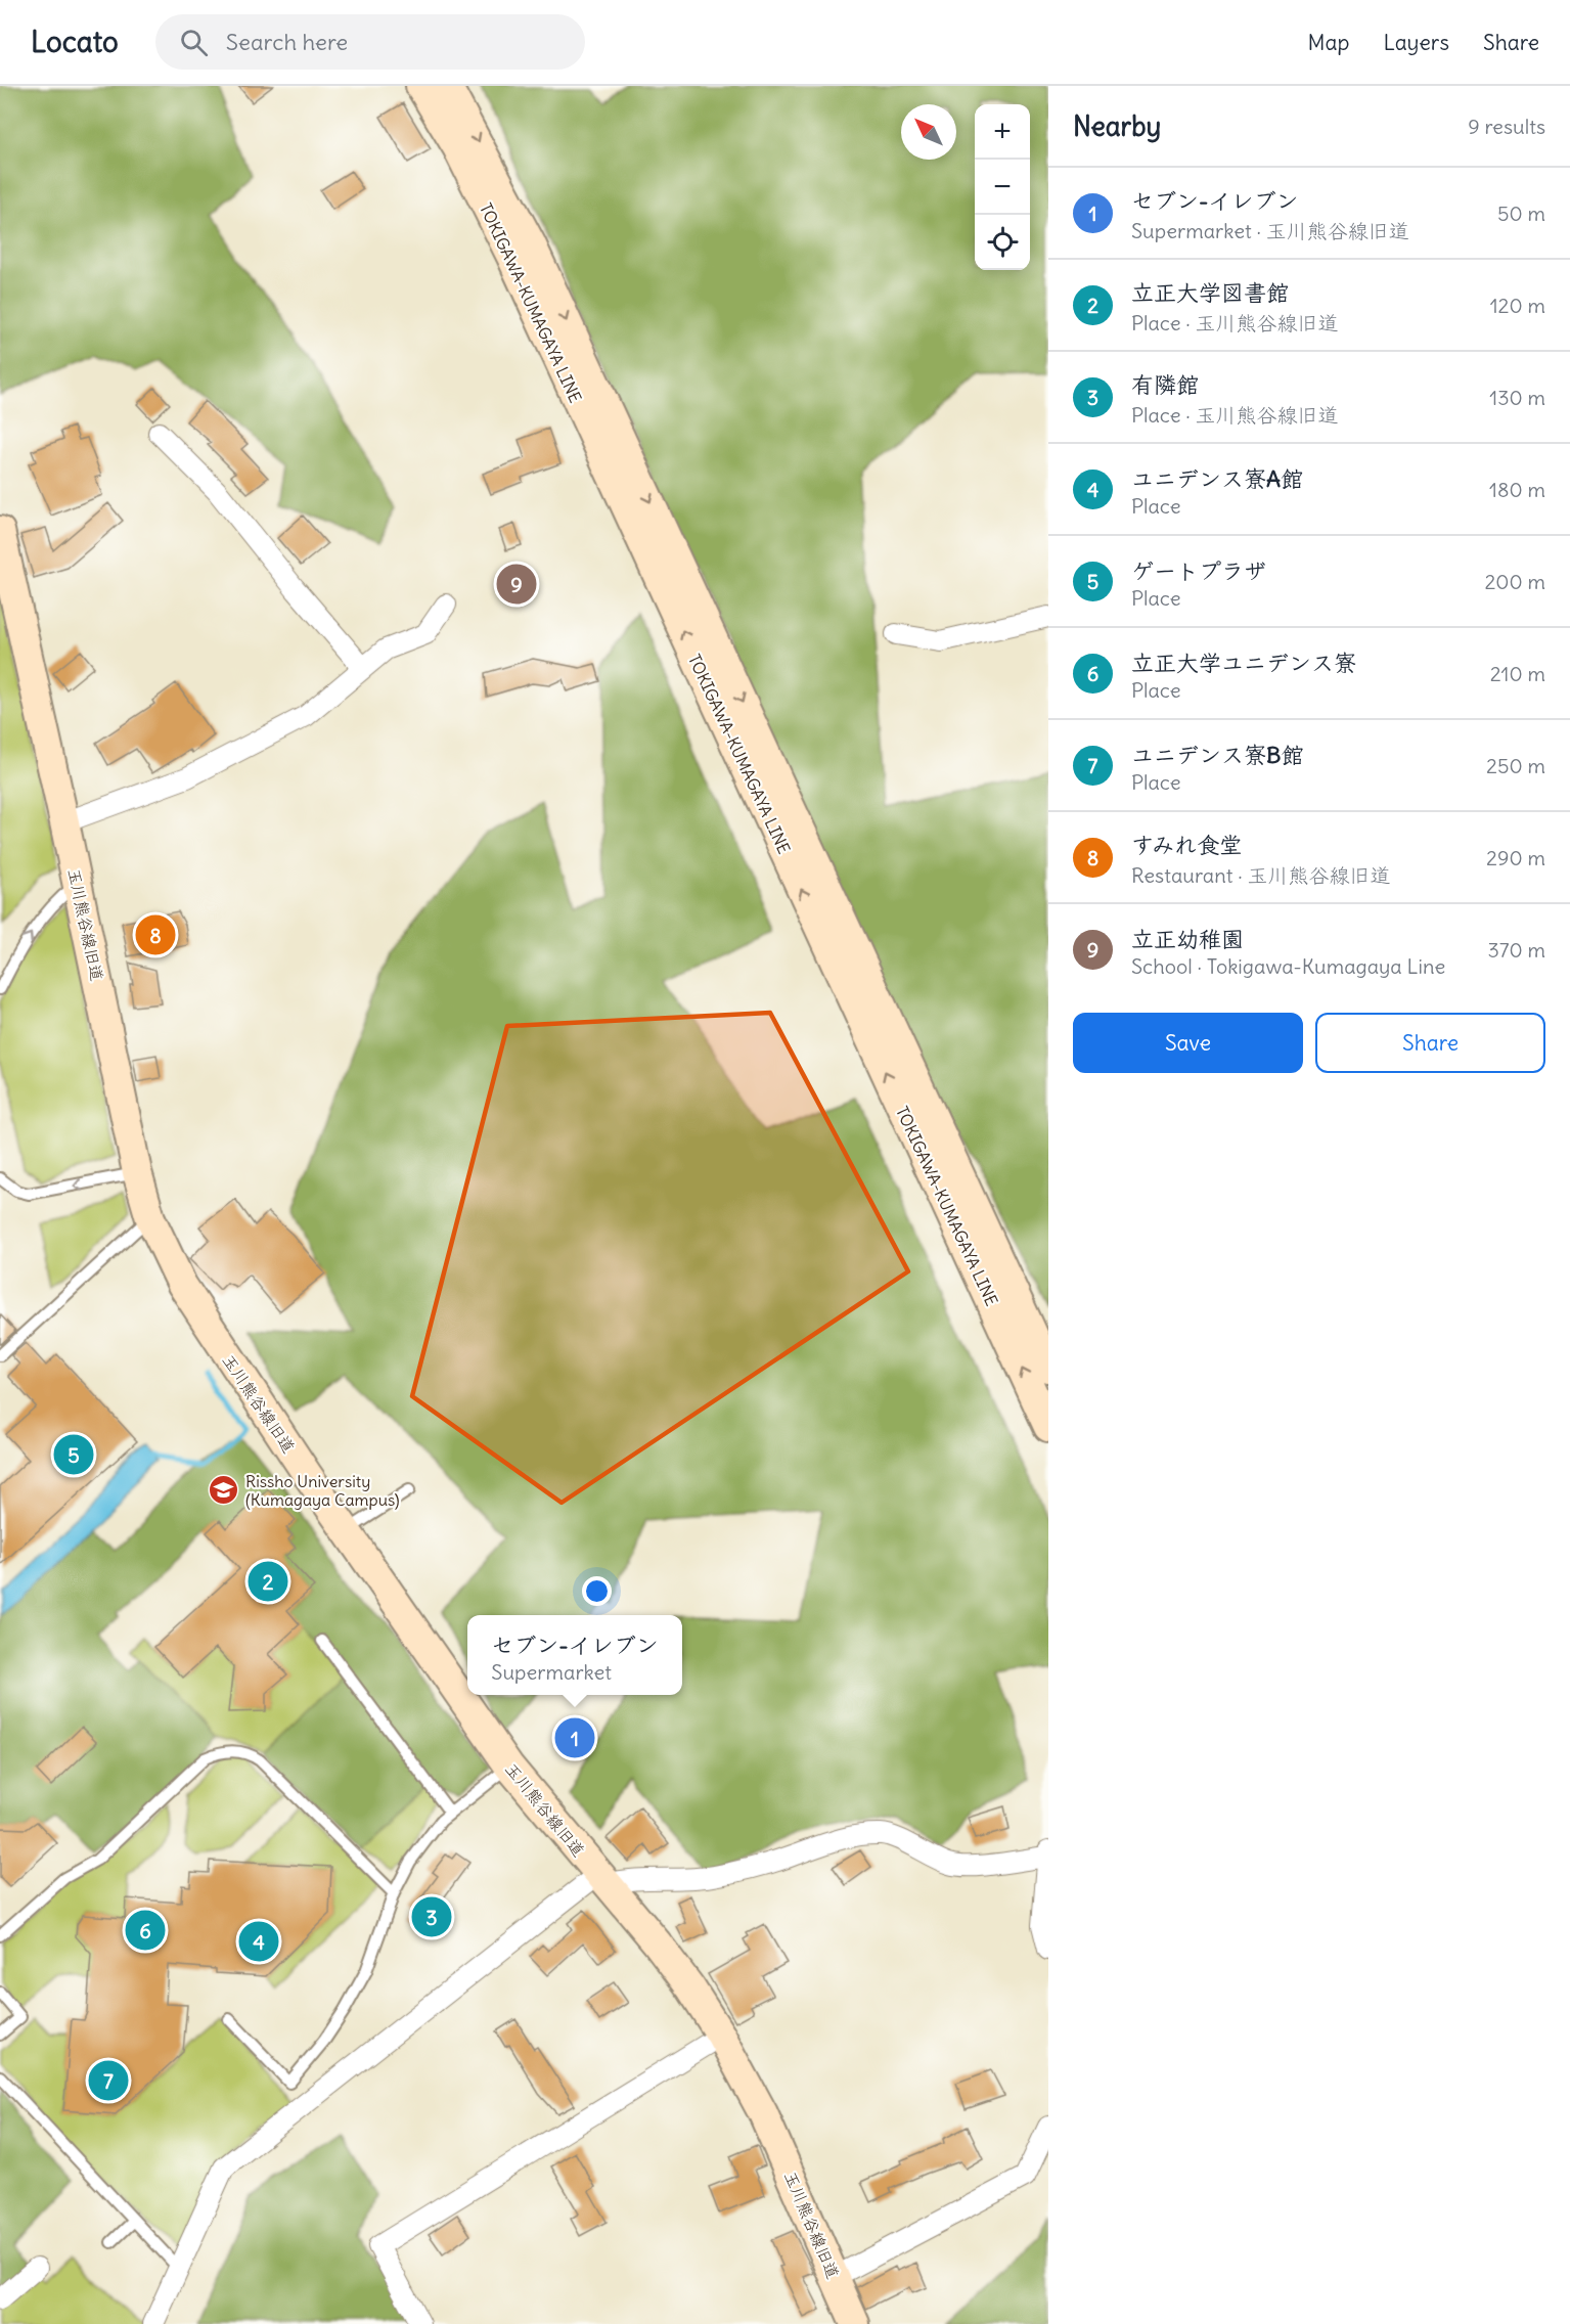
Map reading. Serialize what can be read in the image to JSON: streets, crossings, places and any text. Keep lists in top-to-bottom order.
{
  "streets": {
    "main road": ["TOKIGAWA-KUMAGAYA LINE", "玉川熊谷線旧道"]
  },
  "places": {
    "school or university": ["Rissho University (Kumagaya Campus)"]
  },
  "north": "top left",
  "page": {
    "header": "Locato",
    "search": "Search here",
    "nav": ["Map", "Layers", "Share"],
    "heading": ["Nearby", "9 results"],
    "map_buttons": ["+", "−"],
    "list": [
      {
        "mark": "1",
        "name": "セブン-イレブン",
        "note": "Supermarket · 玉川熊谷線旧道",
        "value": "50 m"
      },
      {
        "mark": "2",
        "name": "立正大学図書館",
        "note": "Place · 玉川熊谷線旧道",
        "value": "120 m"
      },
      {
        "mark": "3",
        "name": "有隣館",
        "note": "Place · 玉川熊谷線旧道",
        "value": "130 m"
      },
      {
        "mark": "4",
        "name": "ユニデンス寮A館",
        "note": "Place",
        "value": "180 m"
      },
      {
        "mark": "5",
        "name": "ゲートプラザ",
        "note": "Place",
        "value": "200 m"
      },
      {
        "mark": "6",
        "name": "立正大学ユニデンス寮",
        "note": "Place",
        "value": "210 m"
      },
      {
        "mark": "7",
        "name": "ユニデンス寮B館",
        "note": "Place",
        "value": "250 m"
      },
      {
        "mark": "8",
        "name": "すみれ食堂",
        "note": "Restaurant · 玉川熊谷線旧道",
        "value": "290 m"
      },
      {
        "mark": "9",
        "name": "立正幼稚園",
        "note": "School · Tokigawa-Kumagaya Line",
        "value": "370 m"
      }
    ],
    "pins": [
      "9",
      "8",
      "5",
      "2",
      "1",
      "3",
      "6",
      "4",
      "7"
    ],
    "buttons": ["Save", "Share"],
    "popup": ["セブン-イレブン", "Supermarket"]
  }
}
